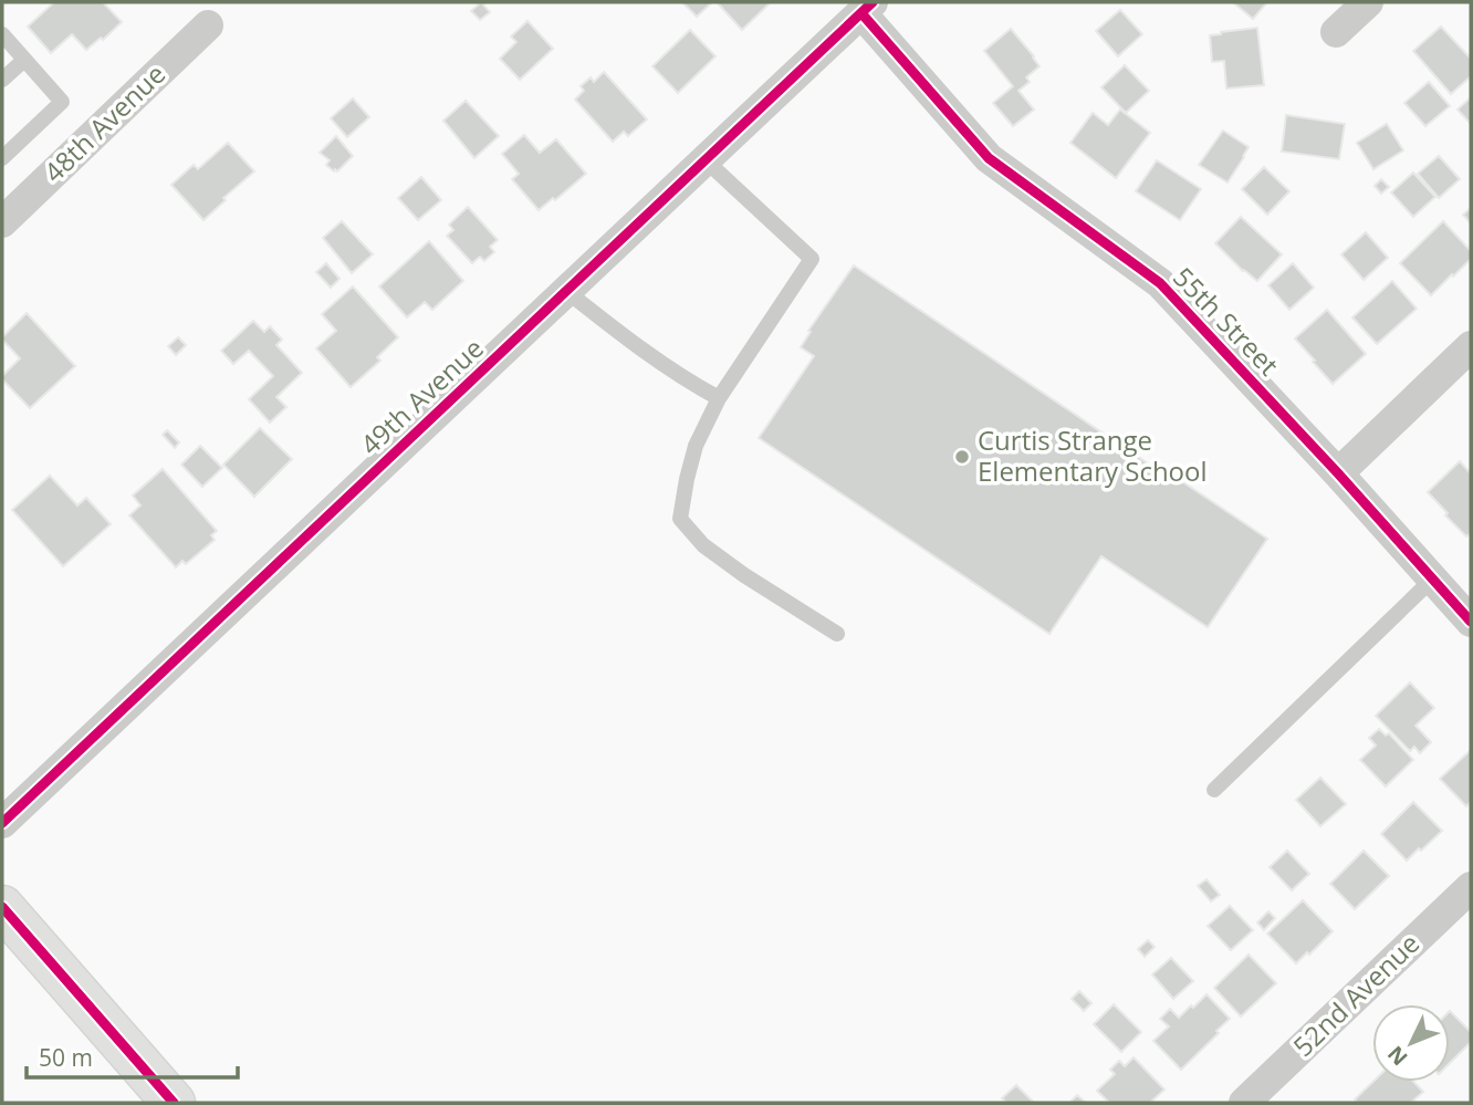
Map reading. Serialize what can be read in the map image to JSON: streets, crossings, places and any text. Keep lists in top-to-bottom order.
{
  "streets": {
    "street": [
      "48th Avenue",
      "55th Street",
      "49th Avenue",
      "52nd Avenue"
    ]
  },
  "crossings": [
    ["55th Street", "49th Avenue"]
  ],
  "places": ["Curtis Strange Elementary School"],
  "scale_bar": "50 m",
  "north": "bottom left"
}
